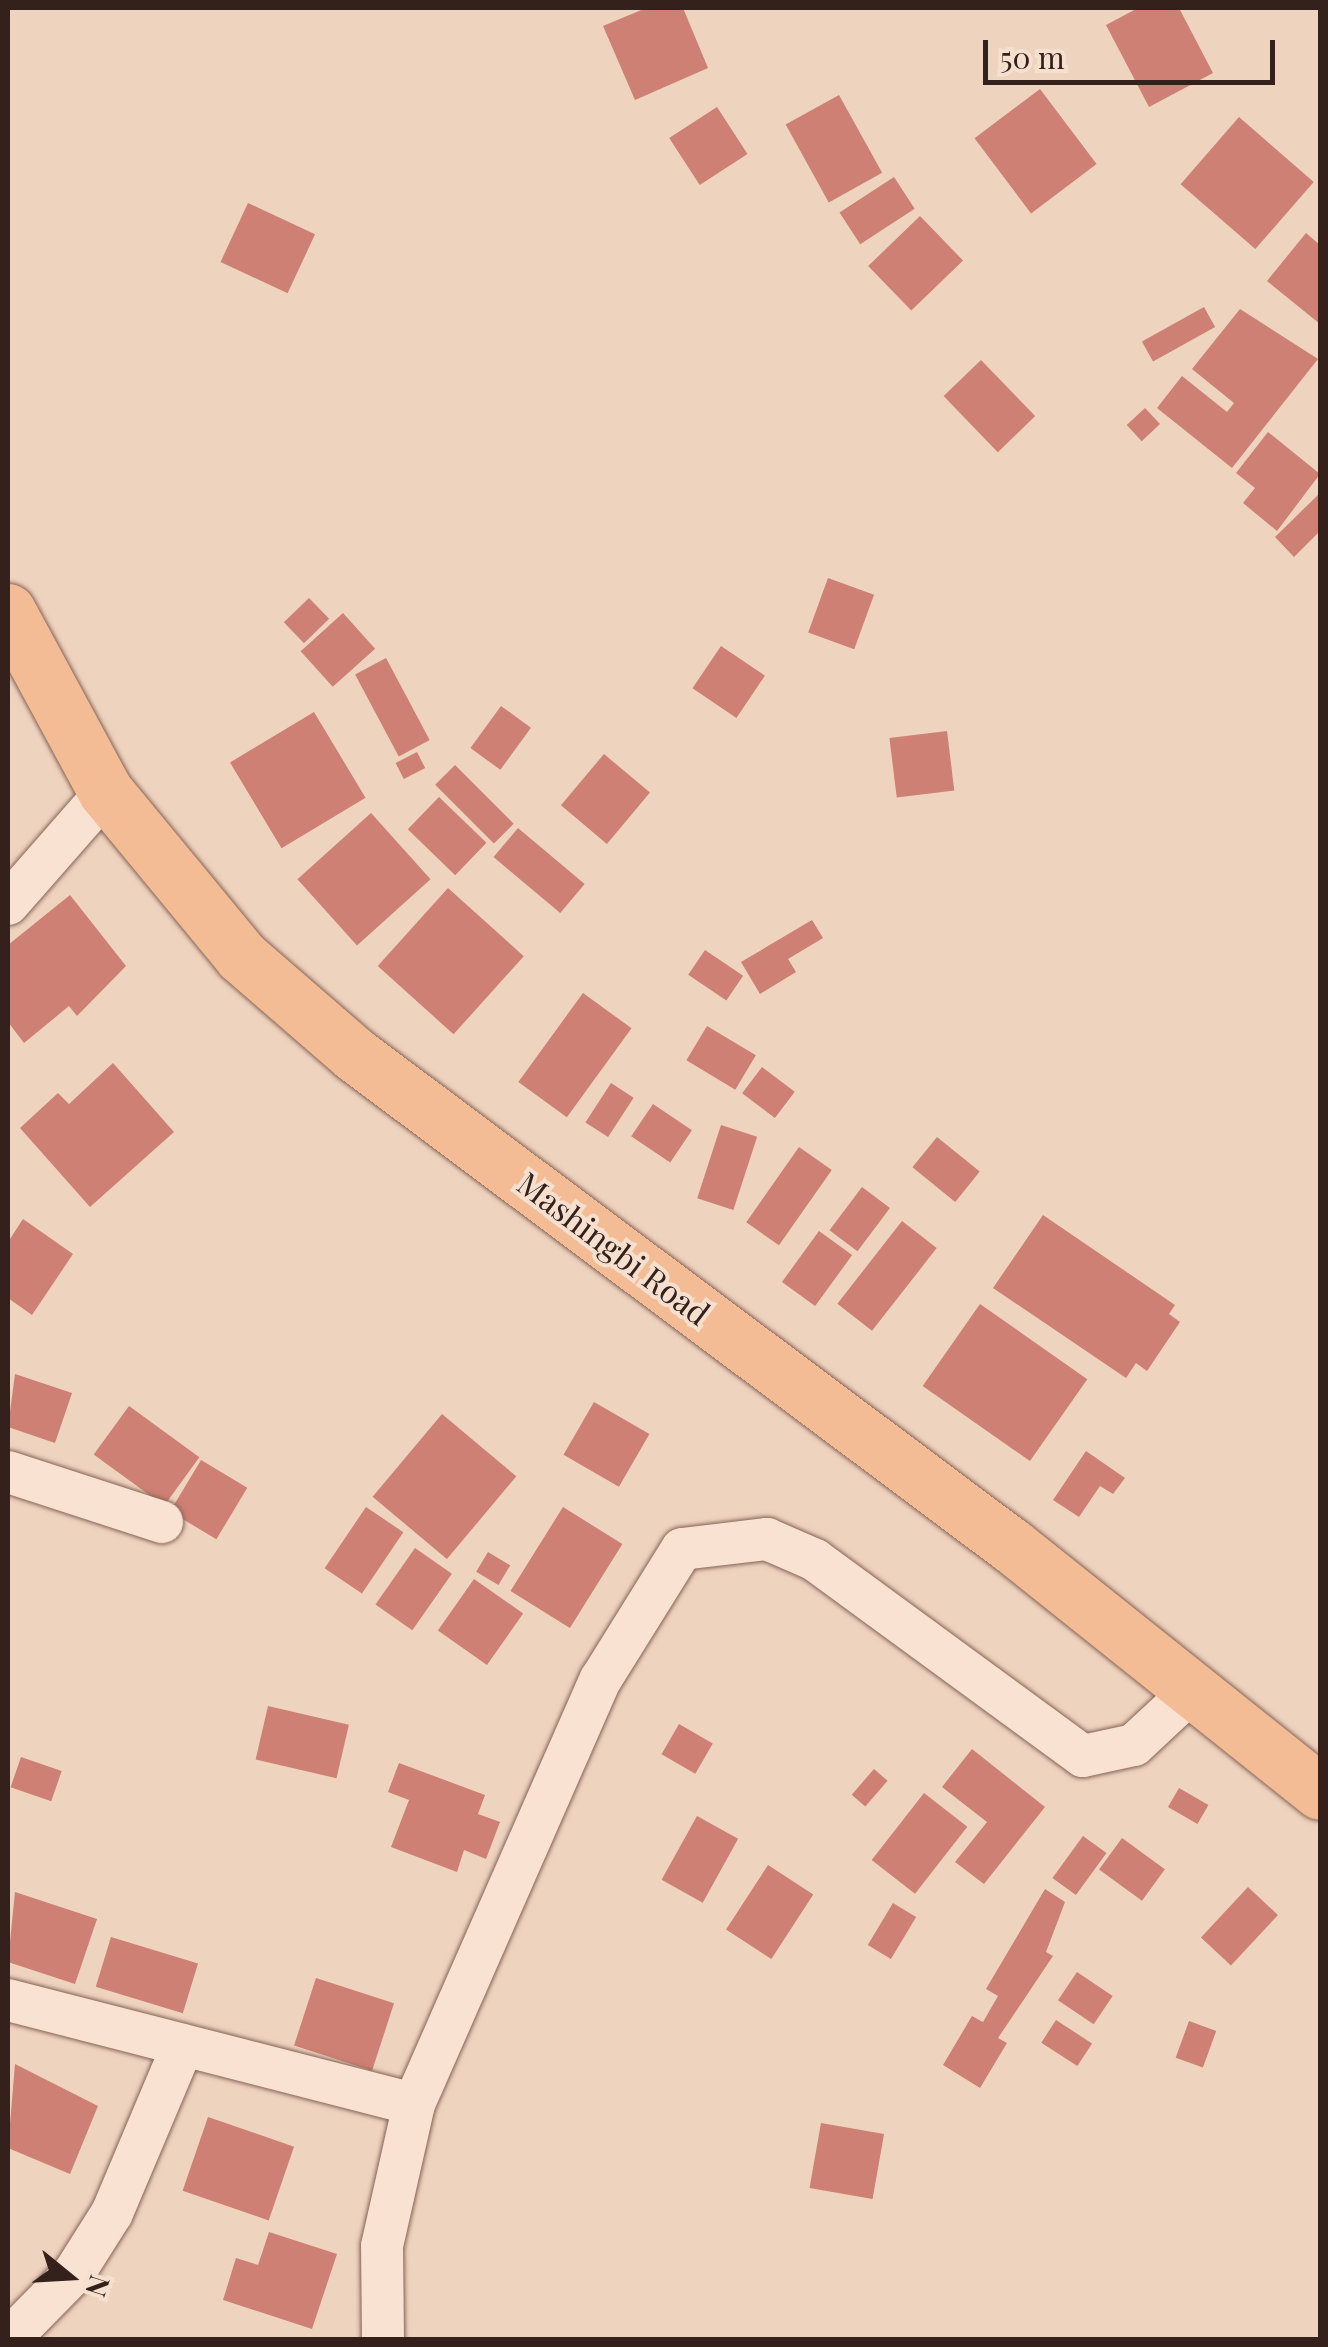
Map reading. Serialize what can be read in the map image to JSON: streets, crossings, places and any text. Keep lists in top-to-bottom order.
{
  "streets": {
    "main road": ["Mashingbi Road"]
  },
  "scale_bar": "50 m",
  "north": "right"
}
